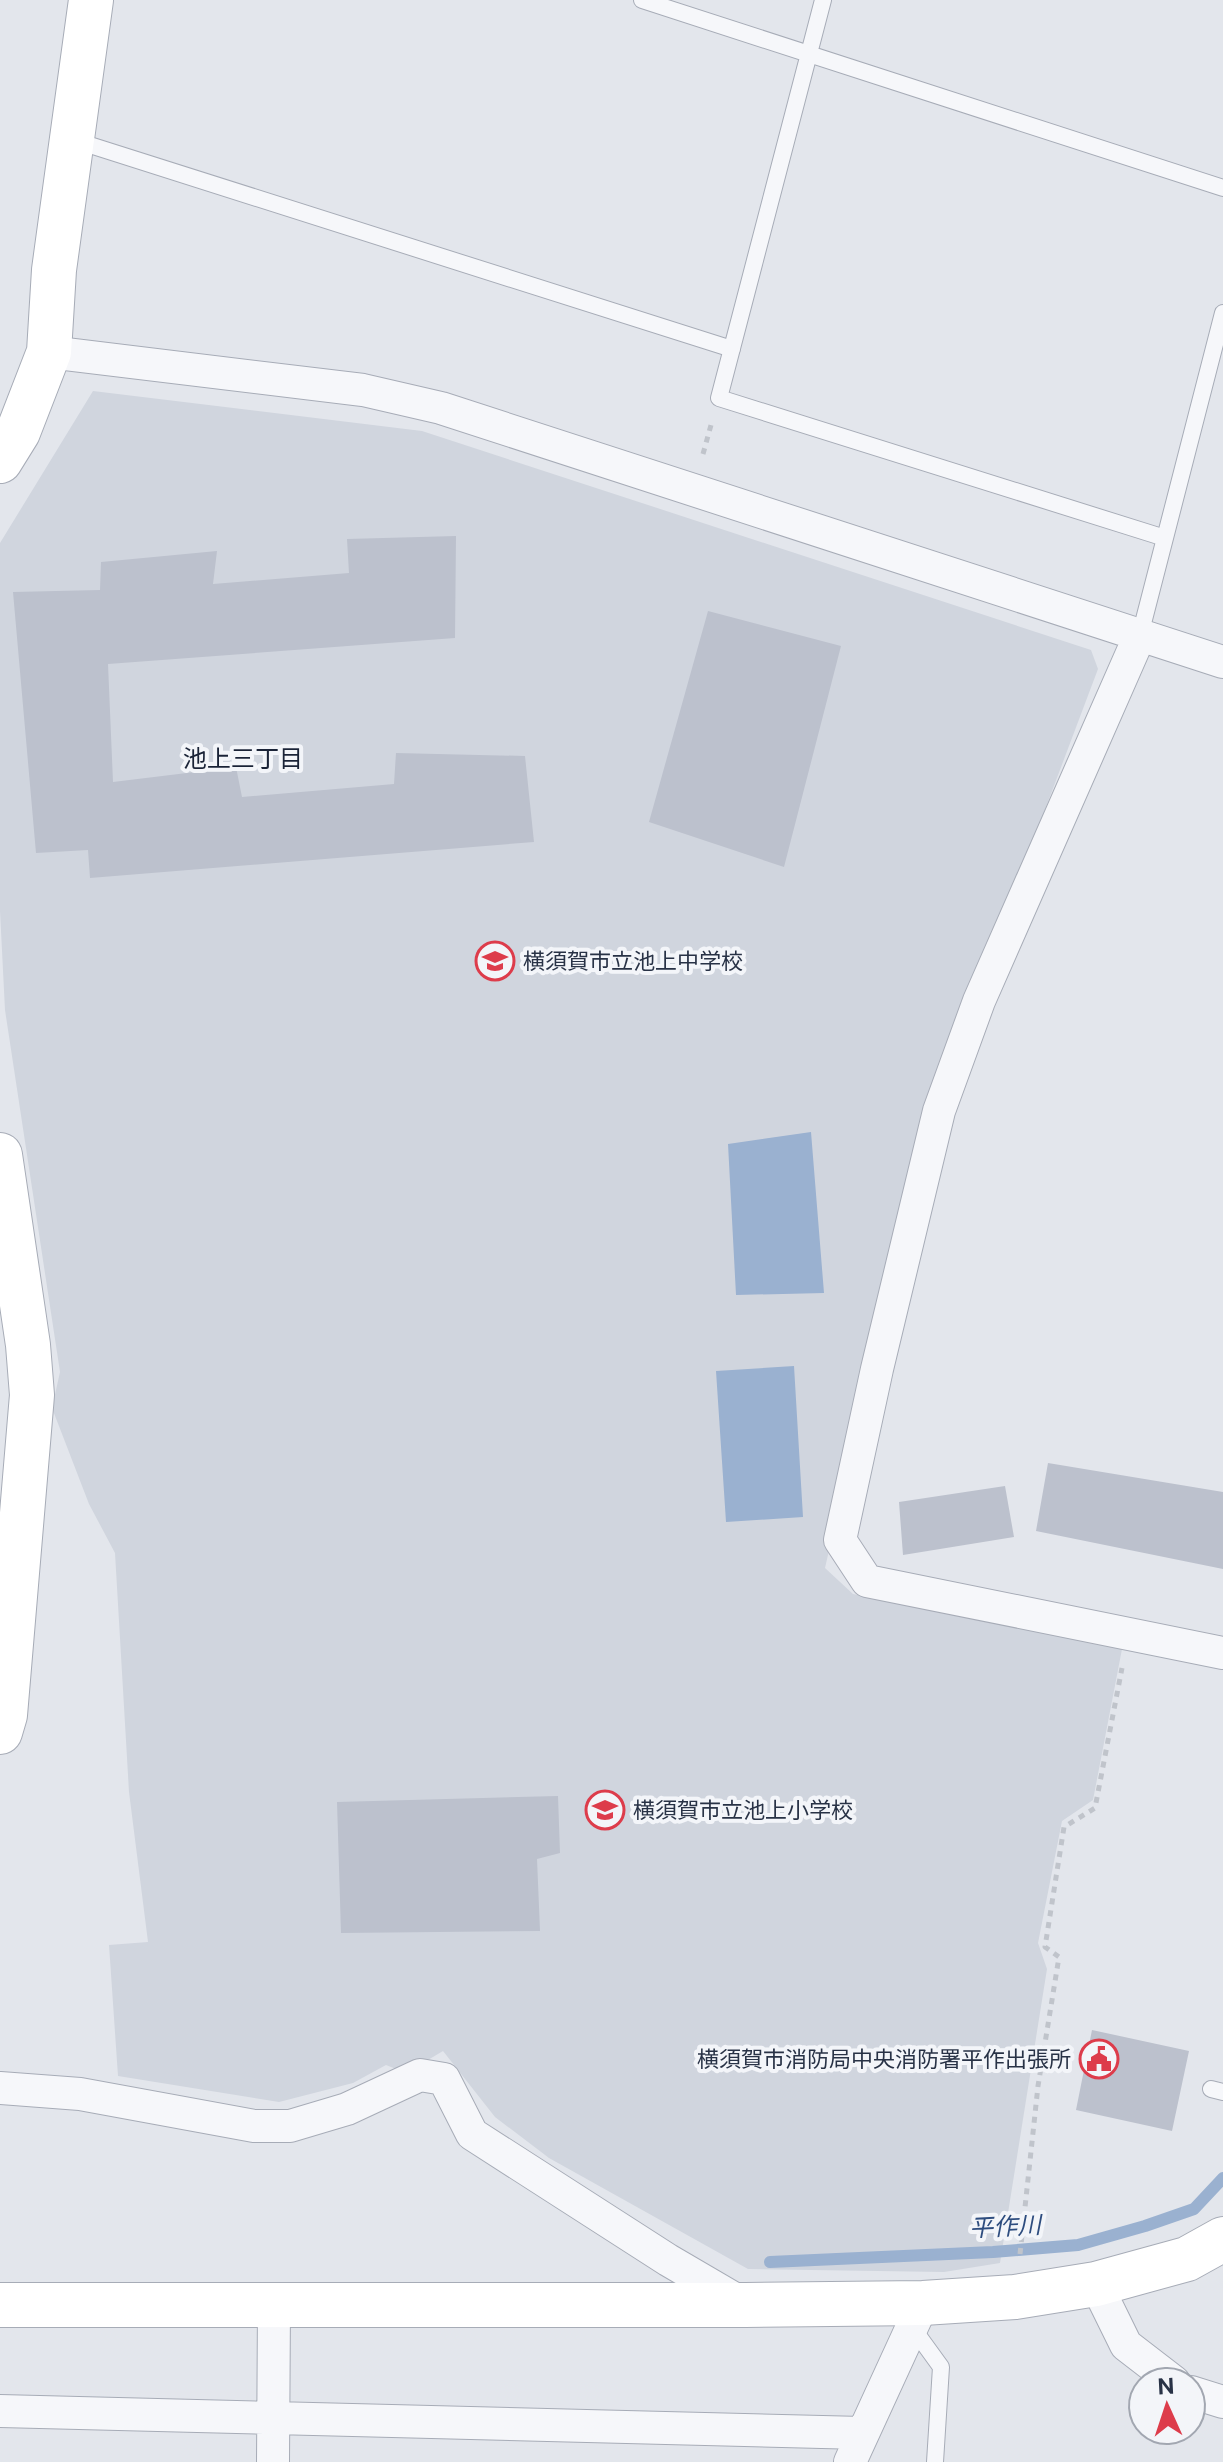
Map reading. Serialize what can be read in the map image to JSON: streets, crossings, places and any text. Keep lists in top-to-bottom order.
{
  "districts": ["池上三丁目"],
  "water": ["平作川"],
  "places": {
    "school or university": ["横須賀市立池上中学校", "横須賀市立池上小学校"],
    "public building": ["横須賀市消防局中央消防署平作出張所"]
  },
  "north": "top"
}
